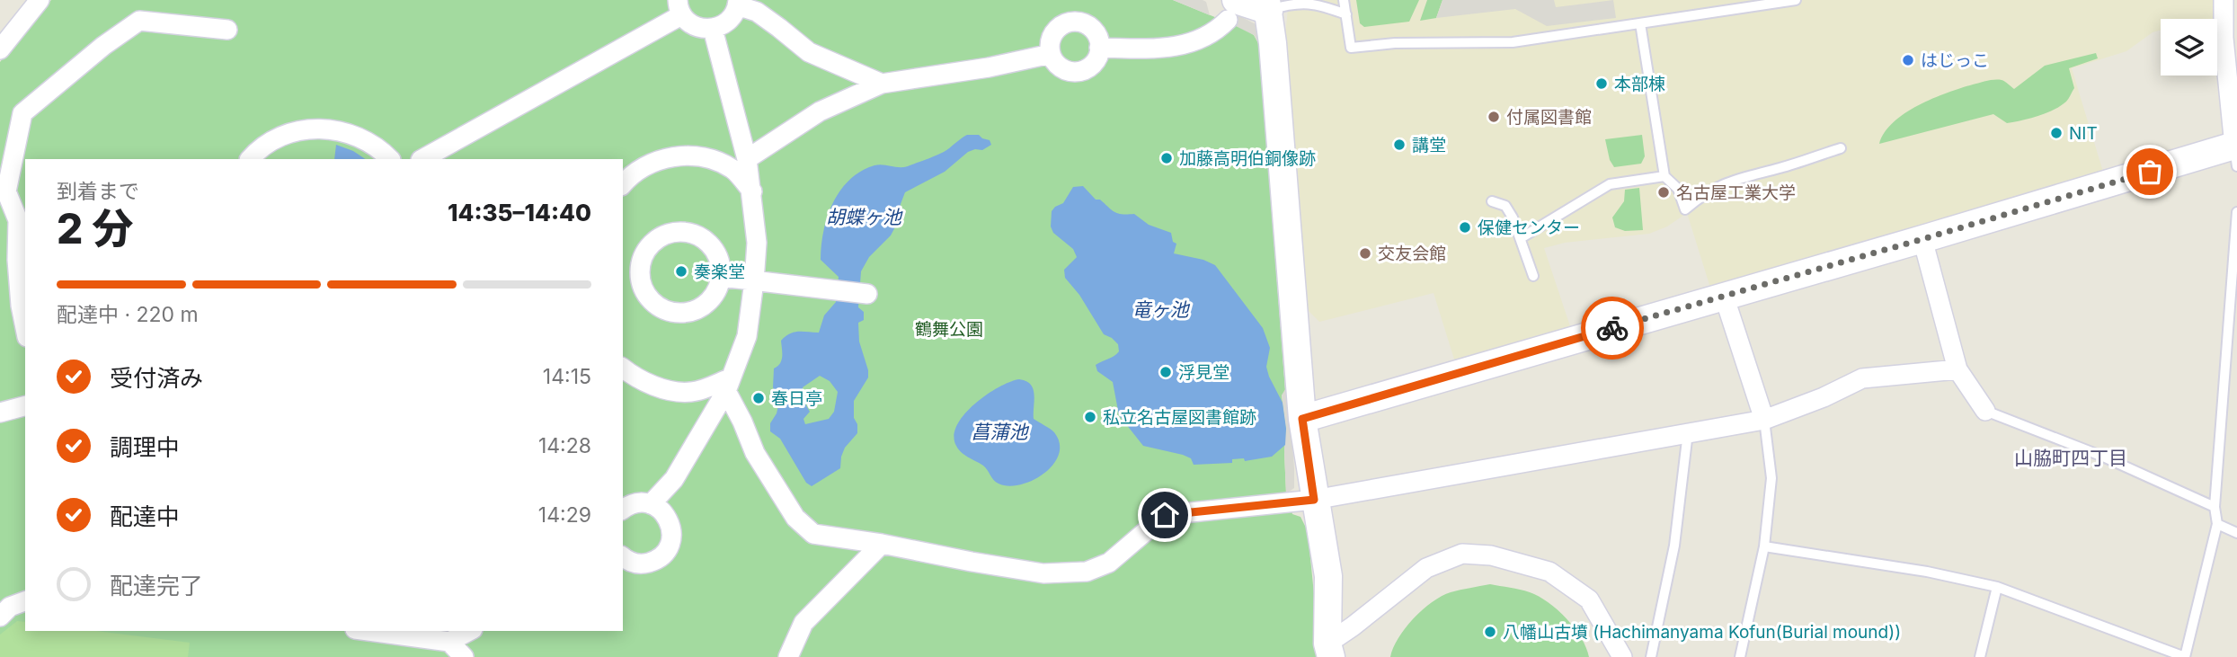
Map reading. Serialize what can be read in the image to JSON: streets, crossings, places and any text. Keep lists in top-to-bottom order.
{
  "districts": ["山脇町四丁目"],
  "water": ["胡蝶ヶ池", "竜ヶ池", "菖蒲池"],
  "parks": ["鶴舞公園"],
  "places": [
    "はじっこ",
    "本部棟",
    "付属図書館",
    "NIT",
    "講堂",
    "加藤高明伯銅像跡",
    "名古屋工業大学",
    "保健センター",
    "交友会館",
    "奏楽堂",
    "浮見堂",
    "春日亭",
    "私立名古屋図書館跡",
    "八幡山古墳 (Hachimanyama Kofun(Burial mound))"
  ],
  "page": {
    "heading": ["2 分", "到着まで", "14:35–14:40"],
    "bar": "配達中 · 220 m",
    "list": [
      ["受付済み", "14:15"],
      ["調理中", "14:28"],
      ["配達中", "14:29"],
      "配達完了"
    ]
  }
}
